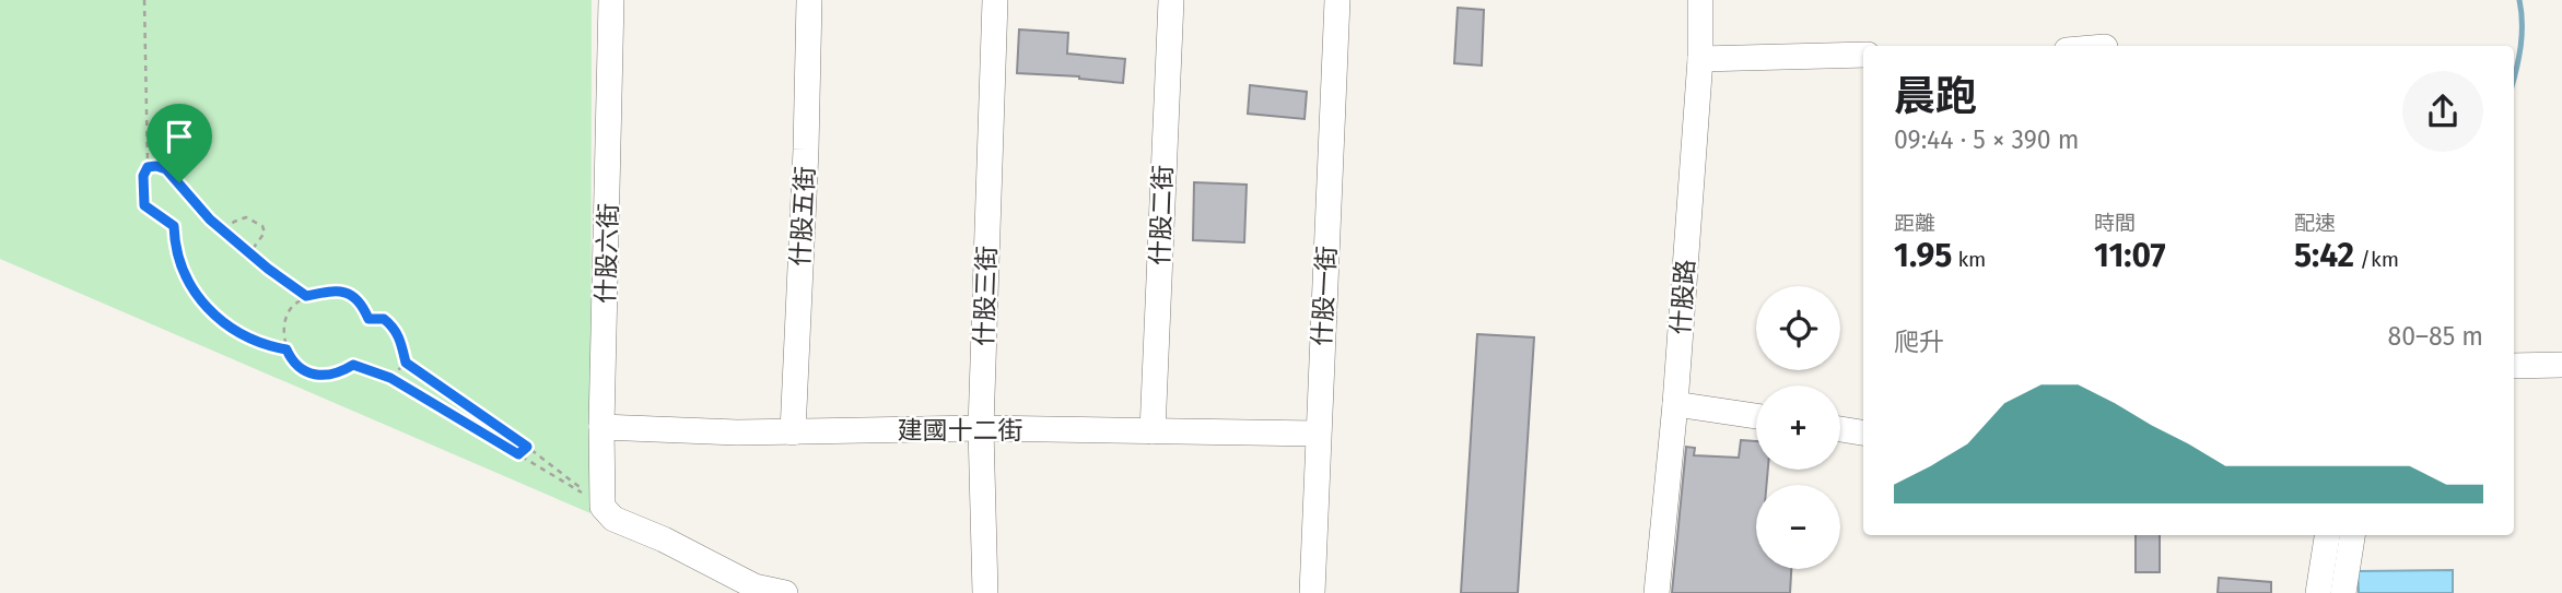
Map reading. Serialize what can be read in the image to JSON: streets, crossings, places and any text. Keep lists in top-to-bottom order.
{
  "streets": {
    "street": [
      "什股二街",
      "什股五街",
      "什股六街",
      "什股三街",
      "什股一街",
      "什股路",
      "建國十二街"
    ]
  },
  "crossings": [
    ["什股二街", "建國十二街"],
    ["什股五街", "建國十二街"],
    ["什股六街", "建國十二街"],
    ["什股三街", "建國十二街"],
    ["什股一街", "建國十二街"]
  ],
  "page": {
    "heading": ["晨跑", "09:44 · 5 × 390 m"],
    "stats": [
      ["距離", "1.95 km"],
      ["時間", "11:07"],
      ["配速", "5:42 /km"]
    ],
    "map_buttons": ["+", "−"],
    "chart": ["爬升", "80–85 m"]
  }
}
